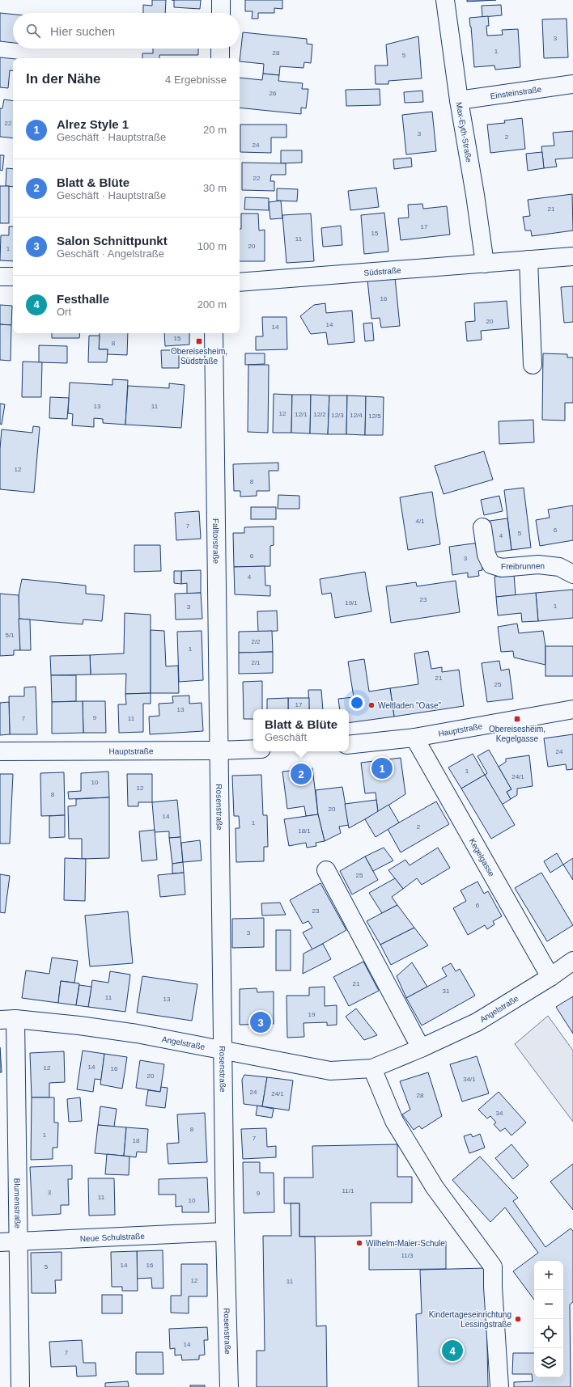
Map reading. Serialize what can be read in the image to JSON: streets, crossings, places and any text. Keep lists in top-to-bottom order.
{
  "streets": {
    "street": [
      "Einsteinstraße",
      "Max-Eyth-Straße",
      "Südstraße",
      "Falltorstraße",
      "Freibrunnen",
      "Hauptstraße",
      "Rosenstraße",
      "Kegelgasse",
      "Angelstraße",
      "Blumenstraße",
      "Neue Schulstraße"
    ]
  },
  "crossings": [
    ["Einsteinstraße", "Max-Eyth-Straße"],
    ["Max-Eyth-Straße", "Südstraße"],
    ["Falltorstraße", "Hauptstraße"],
    ["Falltorstraße", "Rosenstraße"],
    ["Hauptstraße", "Rosenstraße"],
    ["Hauptstraße", "Kegelgasse"],
    ["Rosenstraße", "Angelstraße"],
    ["Rosenstraße", "Neue Schulstraße"],
    ["Kegelgasse", "Angelstraße"],
    ["Angelstraße", "Blumenstraße"],
    ["Blumenstraße", "Neue Schulstraße"]
  ],
  "places": {
    "transit": ["Obereisesheim, Südstraße", "Obereisesheim, Kegelgasse"],
    "other": ["Weltladen \"Oase\"", "Wilhelm-Maier-Schule", "Kindertageseinrichtung Lessingstraße"]
  },
  "house_numbers": [
    "3",
    "1",
    "28",
    "5",
    "26",
    "22",
    "3",
    "2",
    "24",
    "22",
    "21",
    "17",
    "15",
    "11",
    "20",
    "1",
    "16",
    "20",
    "14",
    "14",
    "15",
    "8",
    "13",
    "11",
    "12",
    "12/1",
    "12/2",
    "12/3",
    "12/4",
    "12/5",
    "12",
    "8",
    "4/1",
    "7",
    "6",
    "5",
    "4",
    "6",
    "3",
    "4",
    "23",
    "19/1",
    "1",
    "3",
    "5/1",
    "2/2",
    "1",
    "2/1",
    "21",
    "25",
    "17",
    "13",
    "9",
    "7",
    "11",
    "24",
    "1",
    "24/1",
    "10",
    "12",
    "8",
    "20",
    "14",
    "1",
    "2",
    "18/1",
    "25",
    "6",
    "23",
    "3",
    "21",
    "31",
    "11",
    "13",
    "19",
    "14",
    "12",
    "16",
    "20",
    "34/1",
    "24",
    "24/1",
    "28",
    "34",
    "8",
    "1",
    "7",
    "18",
    "11/1",
    "3",
    "9",
    "11",
    "10",
    "11/3",
    "14",
    "16",
    "5",
    "12",
    "11",
    "14",
    "7"
  ],
  "page": {
    "search": "Hier suchen",
    "heading": ["In der Nähe", "4 Ergebnisse"],
    "list": [
      {
        "mark": "1",
        "name": "Alrez Style 1",
        "note": "Geschäft · Hauptstraße",
        "value": "20 m"
      },
      {
        "mark": "2",
        "name": "Blatt & Blüte",
        "note": "Geschäft · Hauptstraße",
        "value": "30 m"
      },
      {
        "mark": "3",
        "name": "Salon Schnittpunkt",
        "note": "Geschäft · Angelstraße",
        "value": "100 m"
      },
      {
        "mark": "4",
        "name": "Festhalle",
        "note": "Ort",
        "value": "200 m"
      }
    ],
    "popup": ["Blatt & Blüte", "Geschäft"],
    "pins": [
      "1",
      "2",
      "3",
      "4"
    ],
    "map_buttons": ["+", "−"]
  }
}
